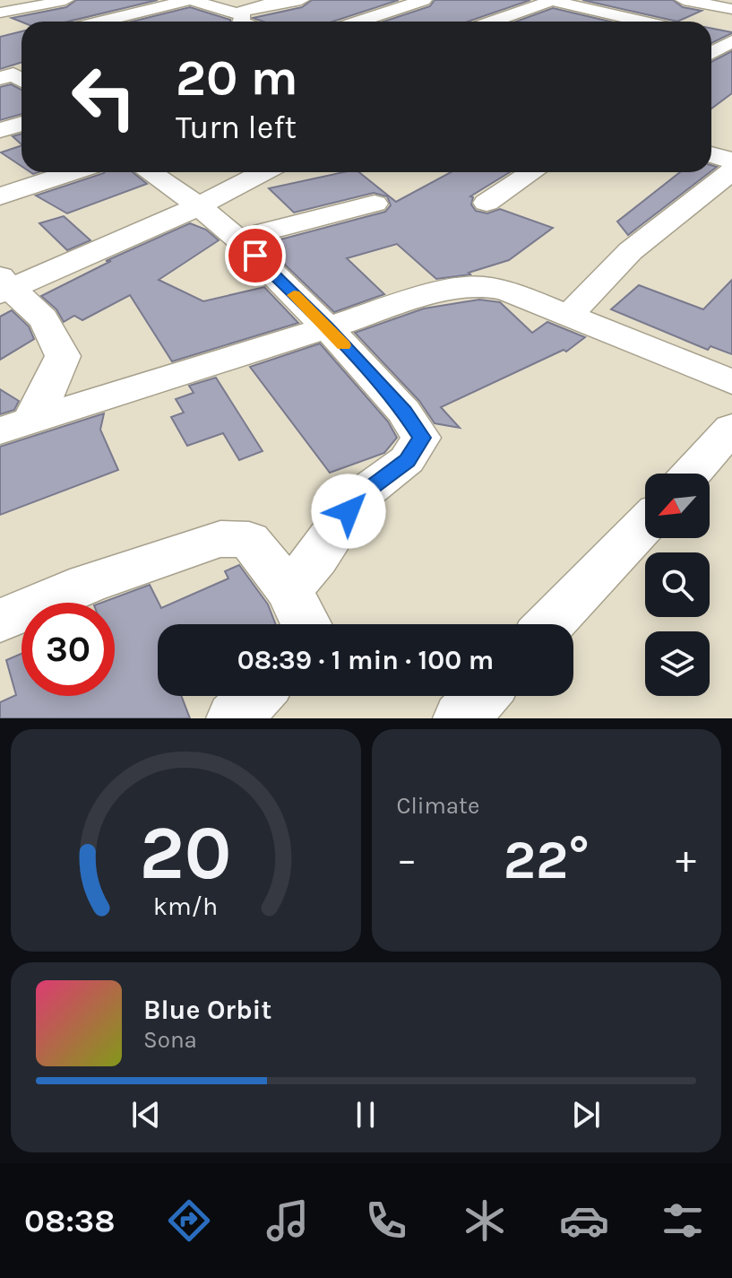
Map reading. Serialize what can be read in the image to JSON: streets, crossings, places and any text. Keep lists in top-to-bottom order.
{
  "north": "bottom left",
  "page": {
    "turn": ["20 m", "Turn left"],
    "limit": "30",
    "trip": "08:39 · 1 min · 100 m",
    "tile": "Climate",
    "heat": ["−", "22°", "+"],
    "song": ["Blue Orbit", "Sona"],
    "tabs": "08:38",
    "gauge": ["20", "km/h"]
  }
}
